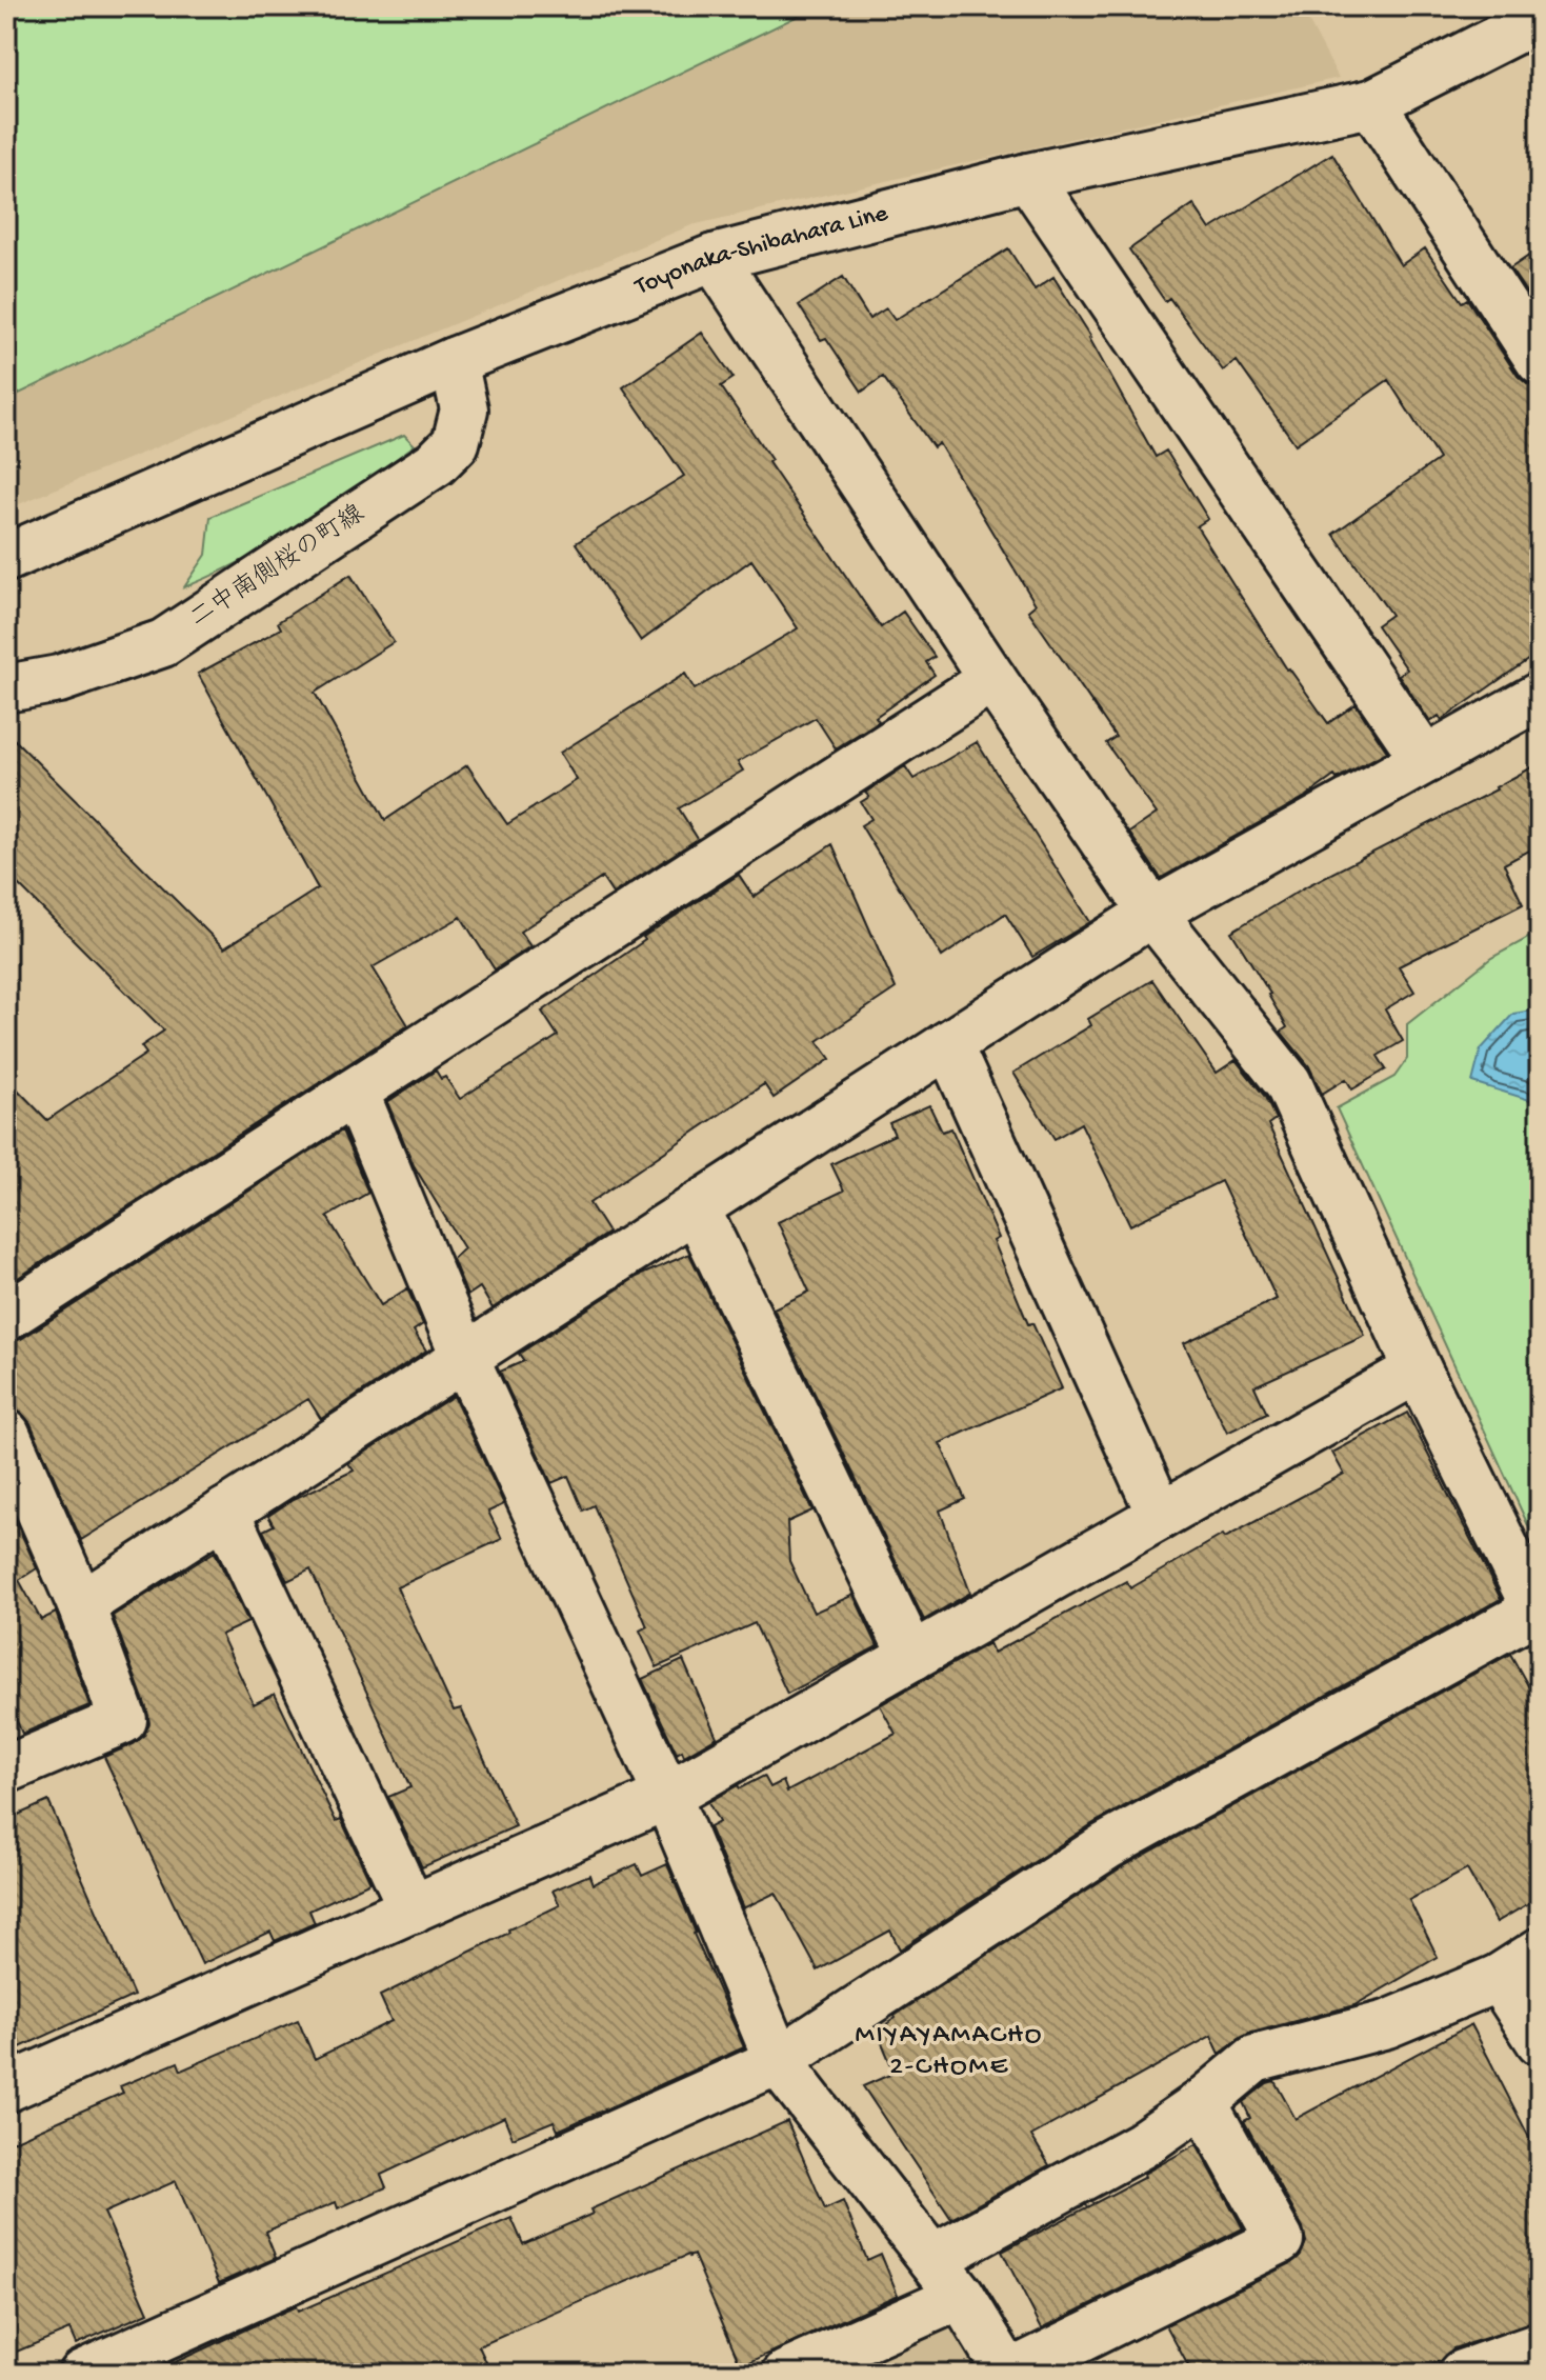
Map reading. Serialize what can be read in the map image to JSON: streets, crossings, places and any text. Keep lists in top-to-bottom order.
{
  "streets": {
    "street": ["Toyonaka-Shibahara Line", "二中南側桜の町線"]
  },
  "crossings": [
    ["Toyonaka-Shibahara Line", "二中南側桜の町線"]
  ],
  "districts": ["MIYAYAMACHO 2-CHOME"]
}
